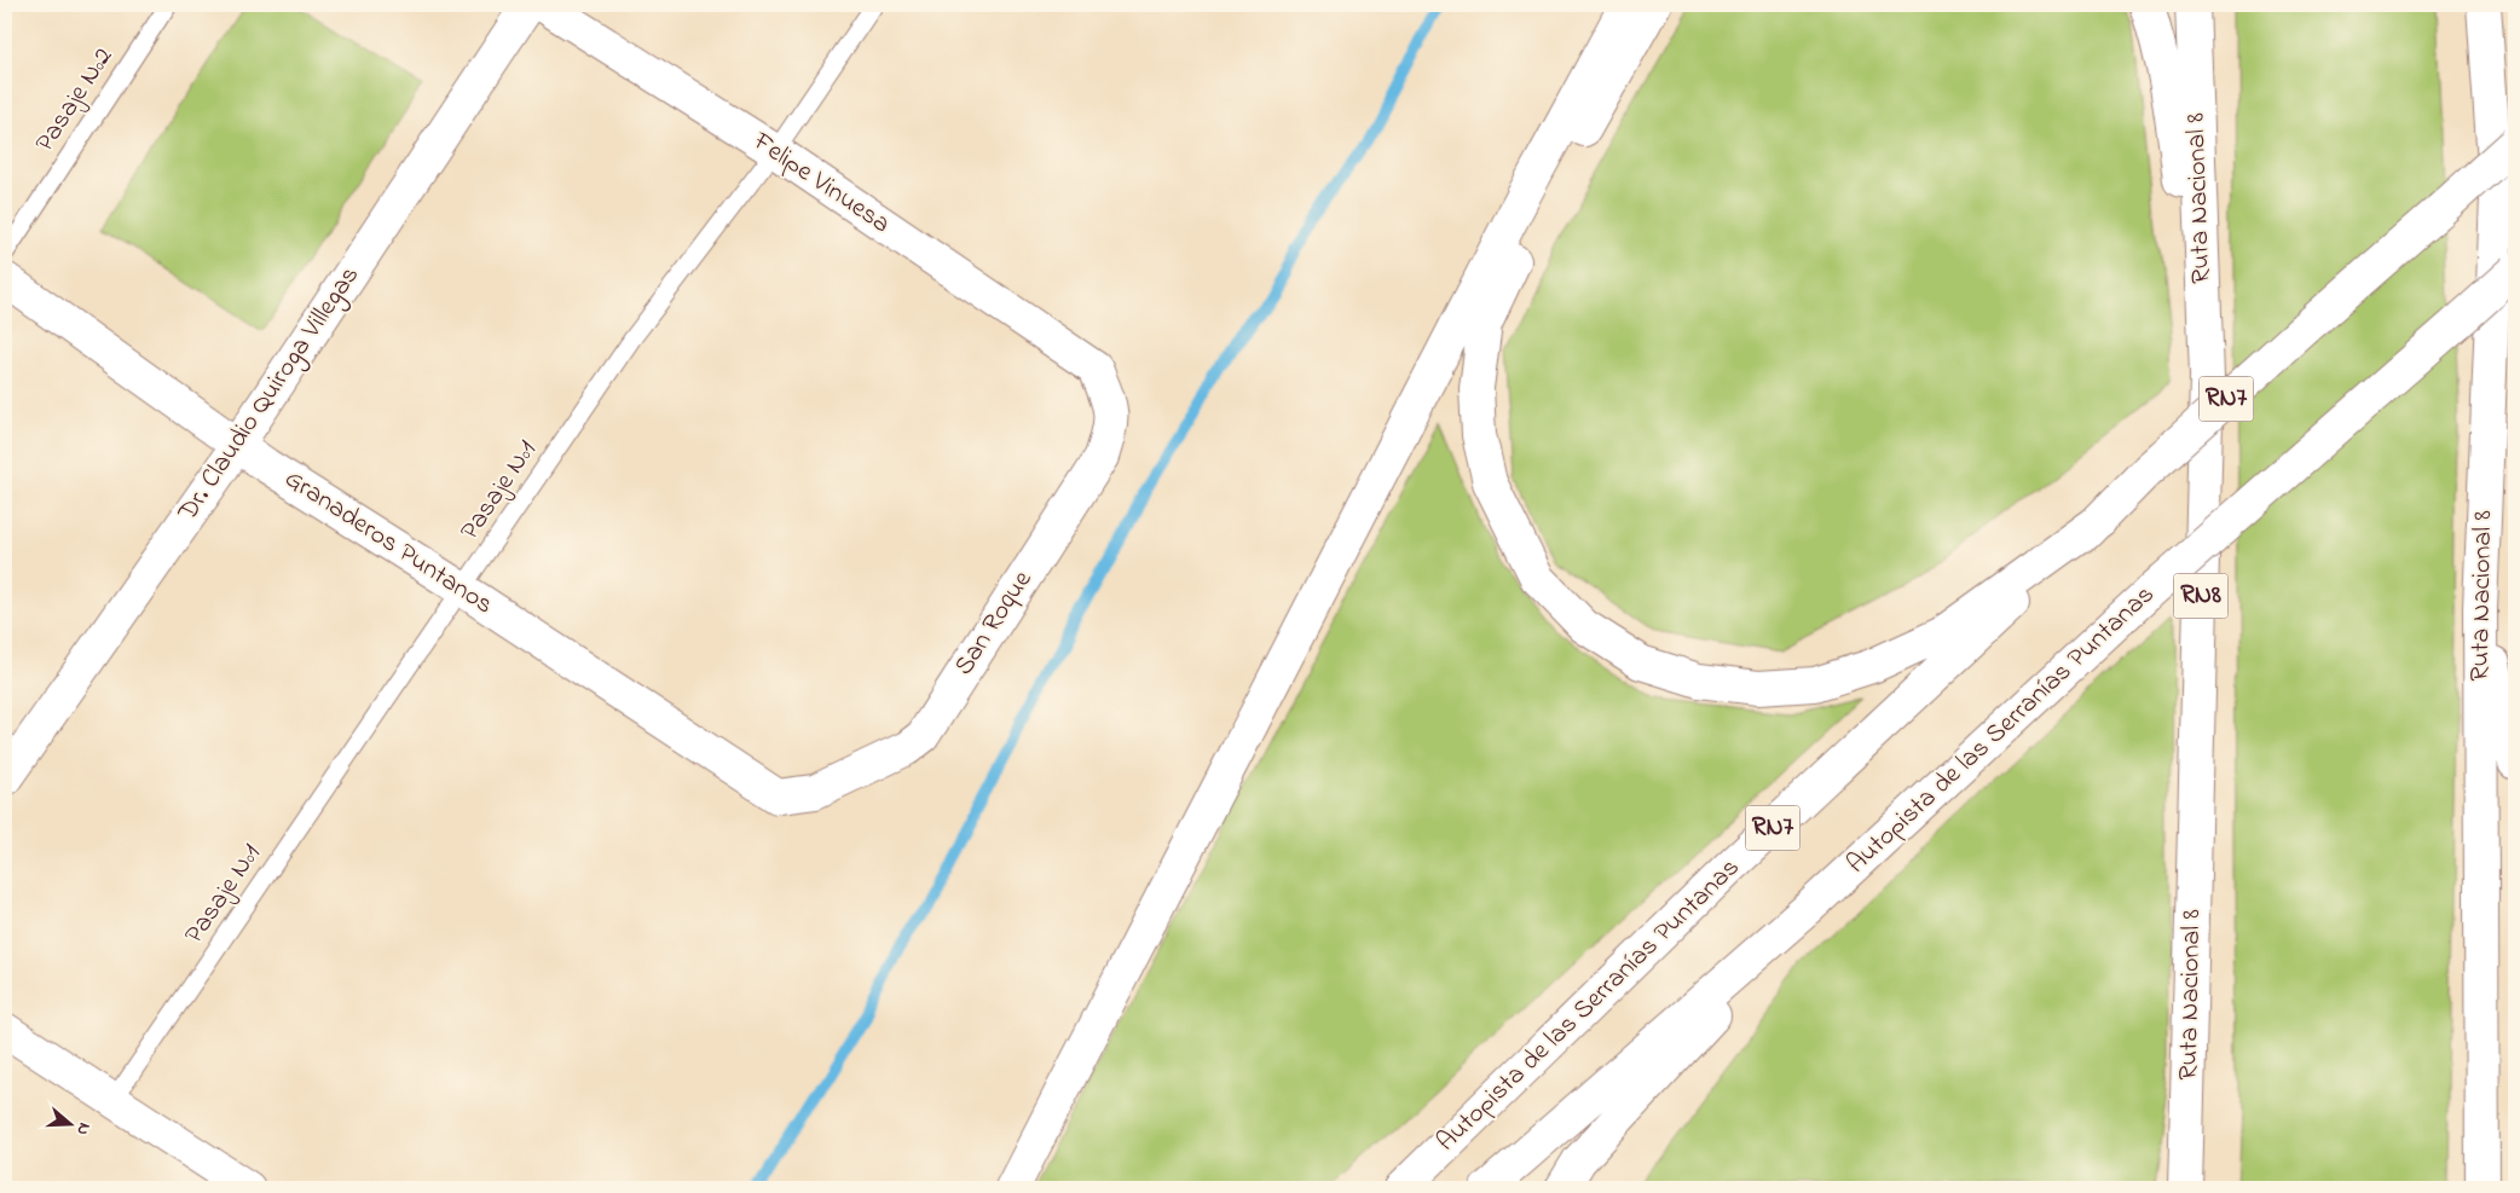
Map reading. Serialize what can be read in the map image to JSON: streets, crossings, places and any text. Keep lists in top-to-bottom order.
{
  "streets": {
    "main road": [
      "Felipe Vinuesa",
      "Ruta Nacional 8",
      "Dr. Claudio Quiroga Villegas",
      "RN7",
      "Granaderos Puntanos",
      "RN8",
      "San Roque",
      "Autopista de las Serranías Puntanas"
    ],
    "lane": ["Pasaje Nº2", "Pasaje Nº1"]
  },
  "crossings": [
    ["Felipe Vinuesa", "Pasaje Nº1"],
    ["Felipe Vinuesa", "San Roque"],
    ["Dr. Claudio Quiroga Villegas", "Granaderos Puntanos"],
    ["Pasaje Nº1", "Granaderos Puntanos"],
    ["Granaderos Puntanos", "San Roque"]
  ],
  "north": "right"
}
